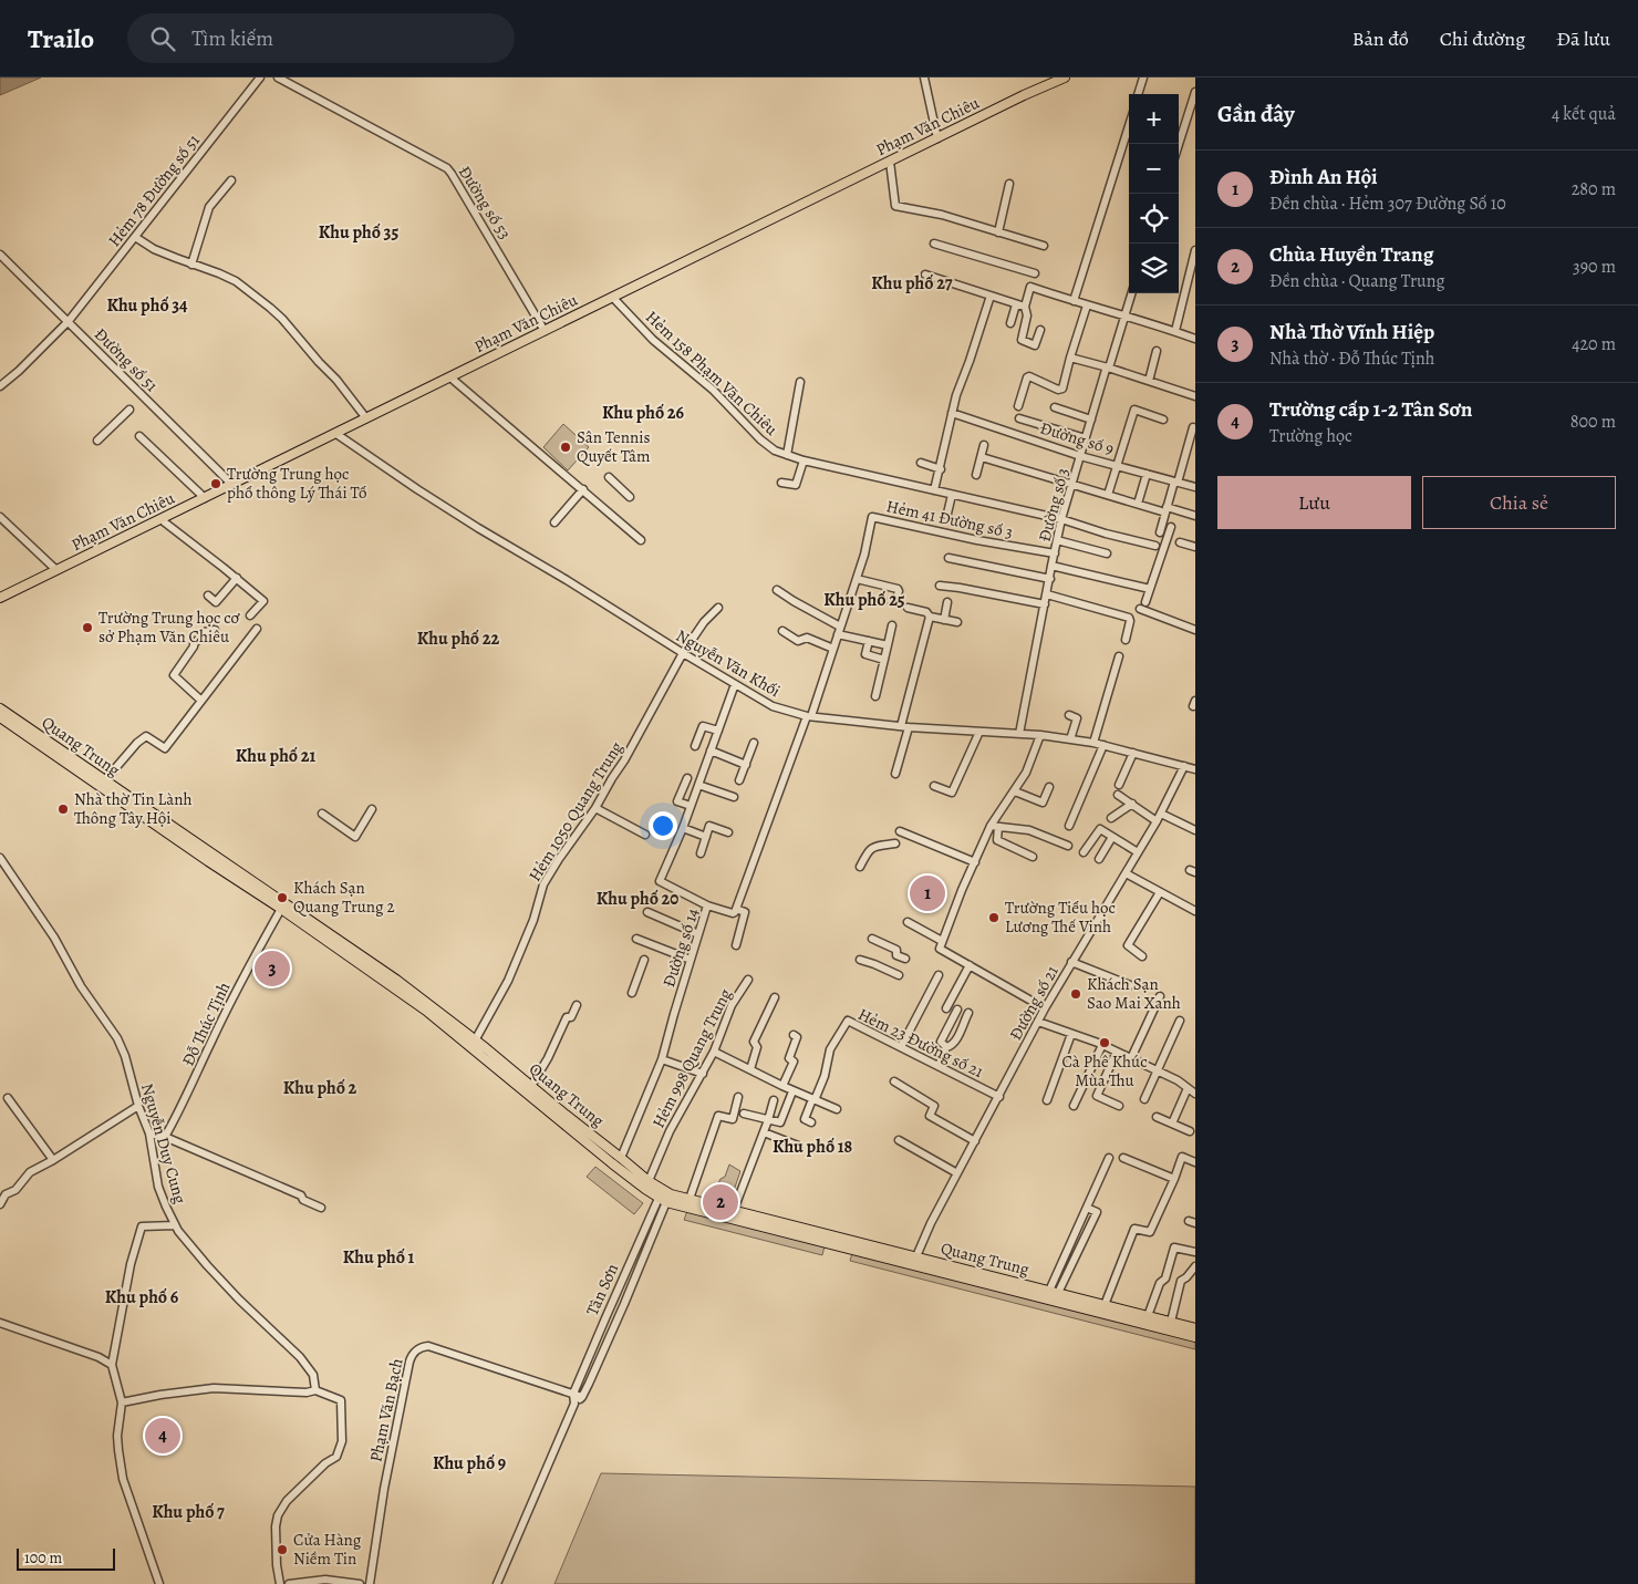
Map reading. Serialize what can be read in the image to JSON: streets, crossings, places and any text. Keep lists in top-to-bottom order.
{
  "streets": {
    "main road": ["Phạm Văn Chiêu", "Quang Trung"],
    "street": [
      "Hẻm 78 Đường số 51",
      "Đường số 53",
      "Đường số 51",
      "Hẻm 158 Phạm Văn Chiêu",
      "Đường số 9",
      "Đường số 3",
      "Hẻm 41 Đường số 3",
      "Nguyễn Văn Khối",
      "Hẻm 1050 Quang Trung",
      "Đường số 14",
      "Đường số 21",
      "Đỗ Thúc Tịnh",
      "Hẻm 23 Đường số 21",
      "Hẻm 998 Quang Trung",
      "Nguyễn Duy Cung",
      "Tân Sơn",
      "Phạm Văn Bạch"
    ]
  },
  "crossings": [
    ["Phạm Văn Chiêu", "Đường số 53"],
    ["Phạm Văn Chiêu", "Đường số 51"],
    ["Phạm Văn Chiêu", "Hẻm 158 Phạm Văn Chiêu"],
    ["Phạm Văn Chiêu", "Nguyễn Văn Khối"],
    ["Hẻm 78 Đường số 51", "Đường số 51"],
    ["Hẻm 158 Phạm Văn Chiêu", "Đường số 3"],
    ["Đường số 9", "Đường số 3"],
    ["Đường số 3", "Hẻm 41 Đường số 3"],
    ["Đường số 3", "Nguyễn Văn Khối"],
    ["Nguyễn Văn Khối", "Hẻm 1050 Quang Trung"],
    ["Nguyễn Văn Khối", "Đường số 21"],
    ["Quang Trung", "Hẻm 1050 Quang Trung"],
    ["Quang Trung", "Đường số 14"],
    ["Quang Trung", "Đường số 21"],
    ["Quang Trung", "Đỗ Thúc Tịnh"],
    ["Quang Trung", "Hẻm 998 Quang Trung"],
    ["Quang Trung", "Tân Sơn"],
    ["Đường số 21", "Hẻm 23 Đường số 21"],
    ["Tân Sơn", "Phạm Văn Bạch"]
  ],
  "districts": [
    "Khu phố 35",
    "Khu phố 27",
    "Khu phố 34",
    "Khu phố 26",
    "Khu phố 25",
    "Khu phố 22",
    "Khu phố 21",
    "Khu phố 20",
    "Khu phố 2",
    "Khu phố 18",
    "Khu phố 1",
    "Khu phố 6",
    "Khu phố 9",
    "Khu phố 7"
  ],
  "places": [
    "Sân Tennis Quyết Tâm",
    "Trường Trung học phổ thông Lý Thái Tổ",
    "Trường Trung học cơ sở Phạm Văn Chiêu",
    "Nhà thờ Tin Lành Thông Tây Hội",
    "Khách Sạn Quang Trung 2",
    "Trường Tiểu học Lương Thế Vinh",
    "Khách Sạn Sao Mai Xanh",
    "Cà Phê Khúc Mùa Thu",
    "Cửa Hàng Niềm Tin"
  ],
  "scale_bar": "100 m",
  "page": {
    "header": "Trailo",
    "search": "Tìm kiếm",
    "nav": ["Bản đồ", "Chỉ đường", "Đã lưu"],
    "heading": ["Gần đây", "4 kết quả"],
    "map_buttons": ["+", "−"],
    "list": [
      {
        "mark": "1",
        "name": "Đình An Hội",
        "note": "Đền chùa · Hẻm 307 Đường Số 10",
        "value": "280 m"
      },
      {
        "mark": "2",
        "name": "Chùa Huyền Trang",
        "note": "Đền chùa · Quang Trung",
        "value": "390 m"
      },
      {
        "mark": "3",
        "name": "Nhà Thờ Vĩnh Hiệp",
        "note": "Nhà thờ · Đỗ Thúc Tịnh",
        "value": "420 m"
      },
      {
        "mark": "4",
        "name": "Trường cấp 1-2 Tân Sơn",
        "note": "Trường học",
        "value": "800 m"
      }
    ],
    "buttons": ["Lưu", "Chia sẻ"],
    "pins": [
      "1",
      "3",
      "2",
      "4"
    ],
    "scale": "100 m"
  }
}
